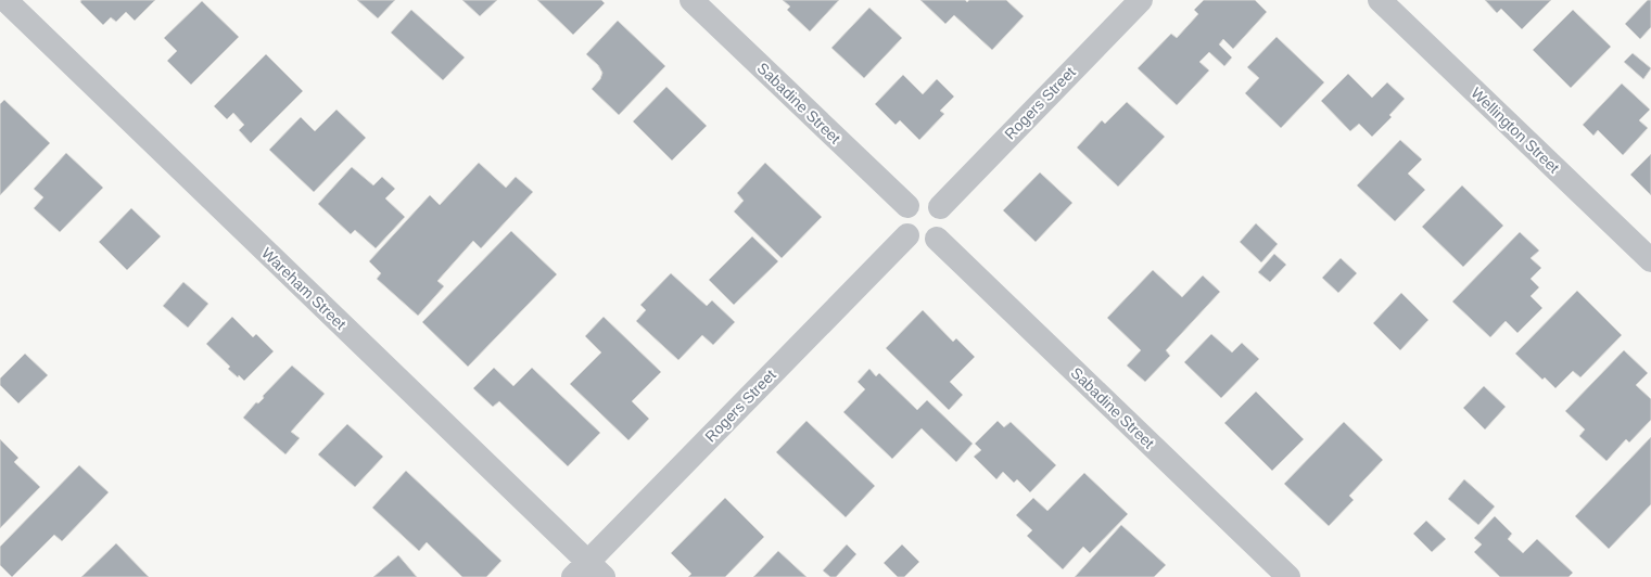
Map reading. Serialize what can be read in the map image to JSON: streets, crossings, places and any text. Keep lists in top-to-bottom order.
{
  "streets": {
    "street": [
      "Sabadine Street",
      "Rogers Street",
      "Wellington Street",
      "Wareham Street"
    ]
  },
  "crossings": [
    ["Sabadine Street", "Rogers Street"],
    ["Rogers Street", "Wareham Street"]
  ]
}
